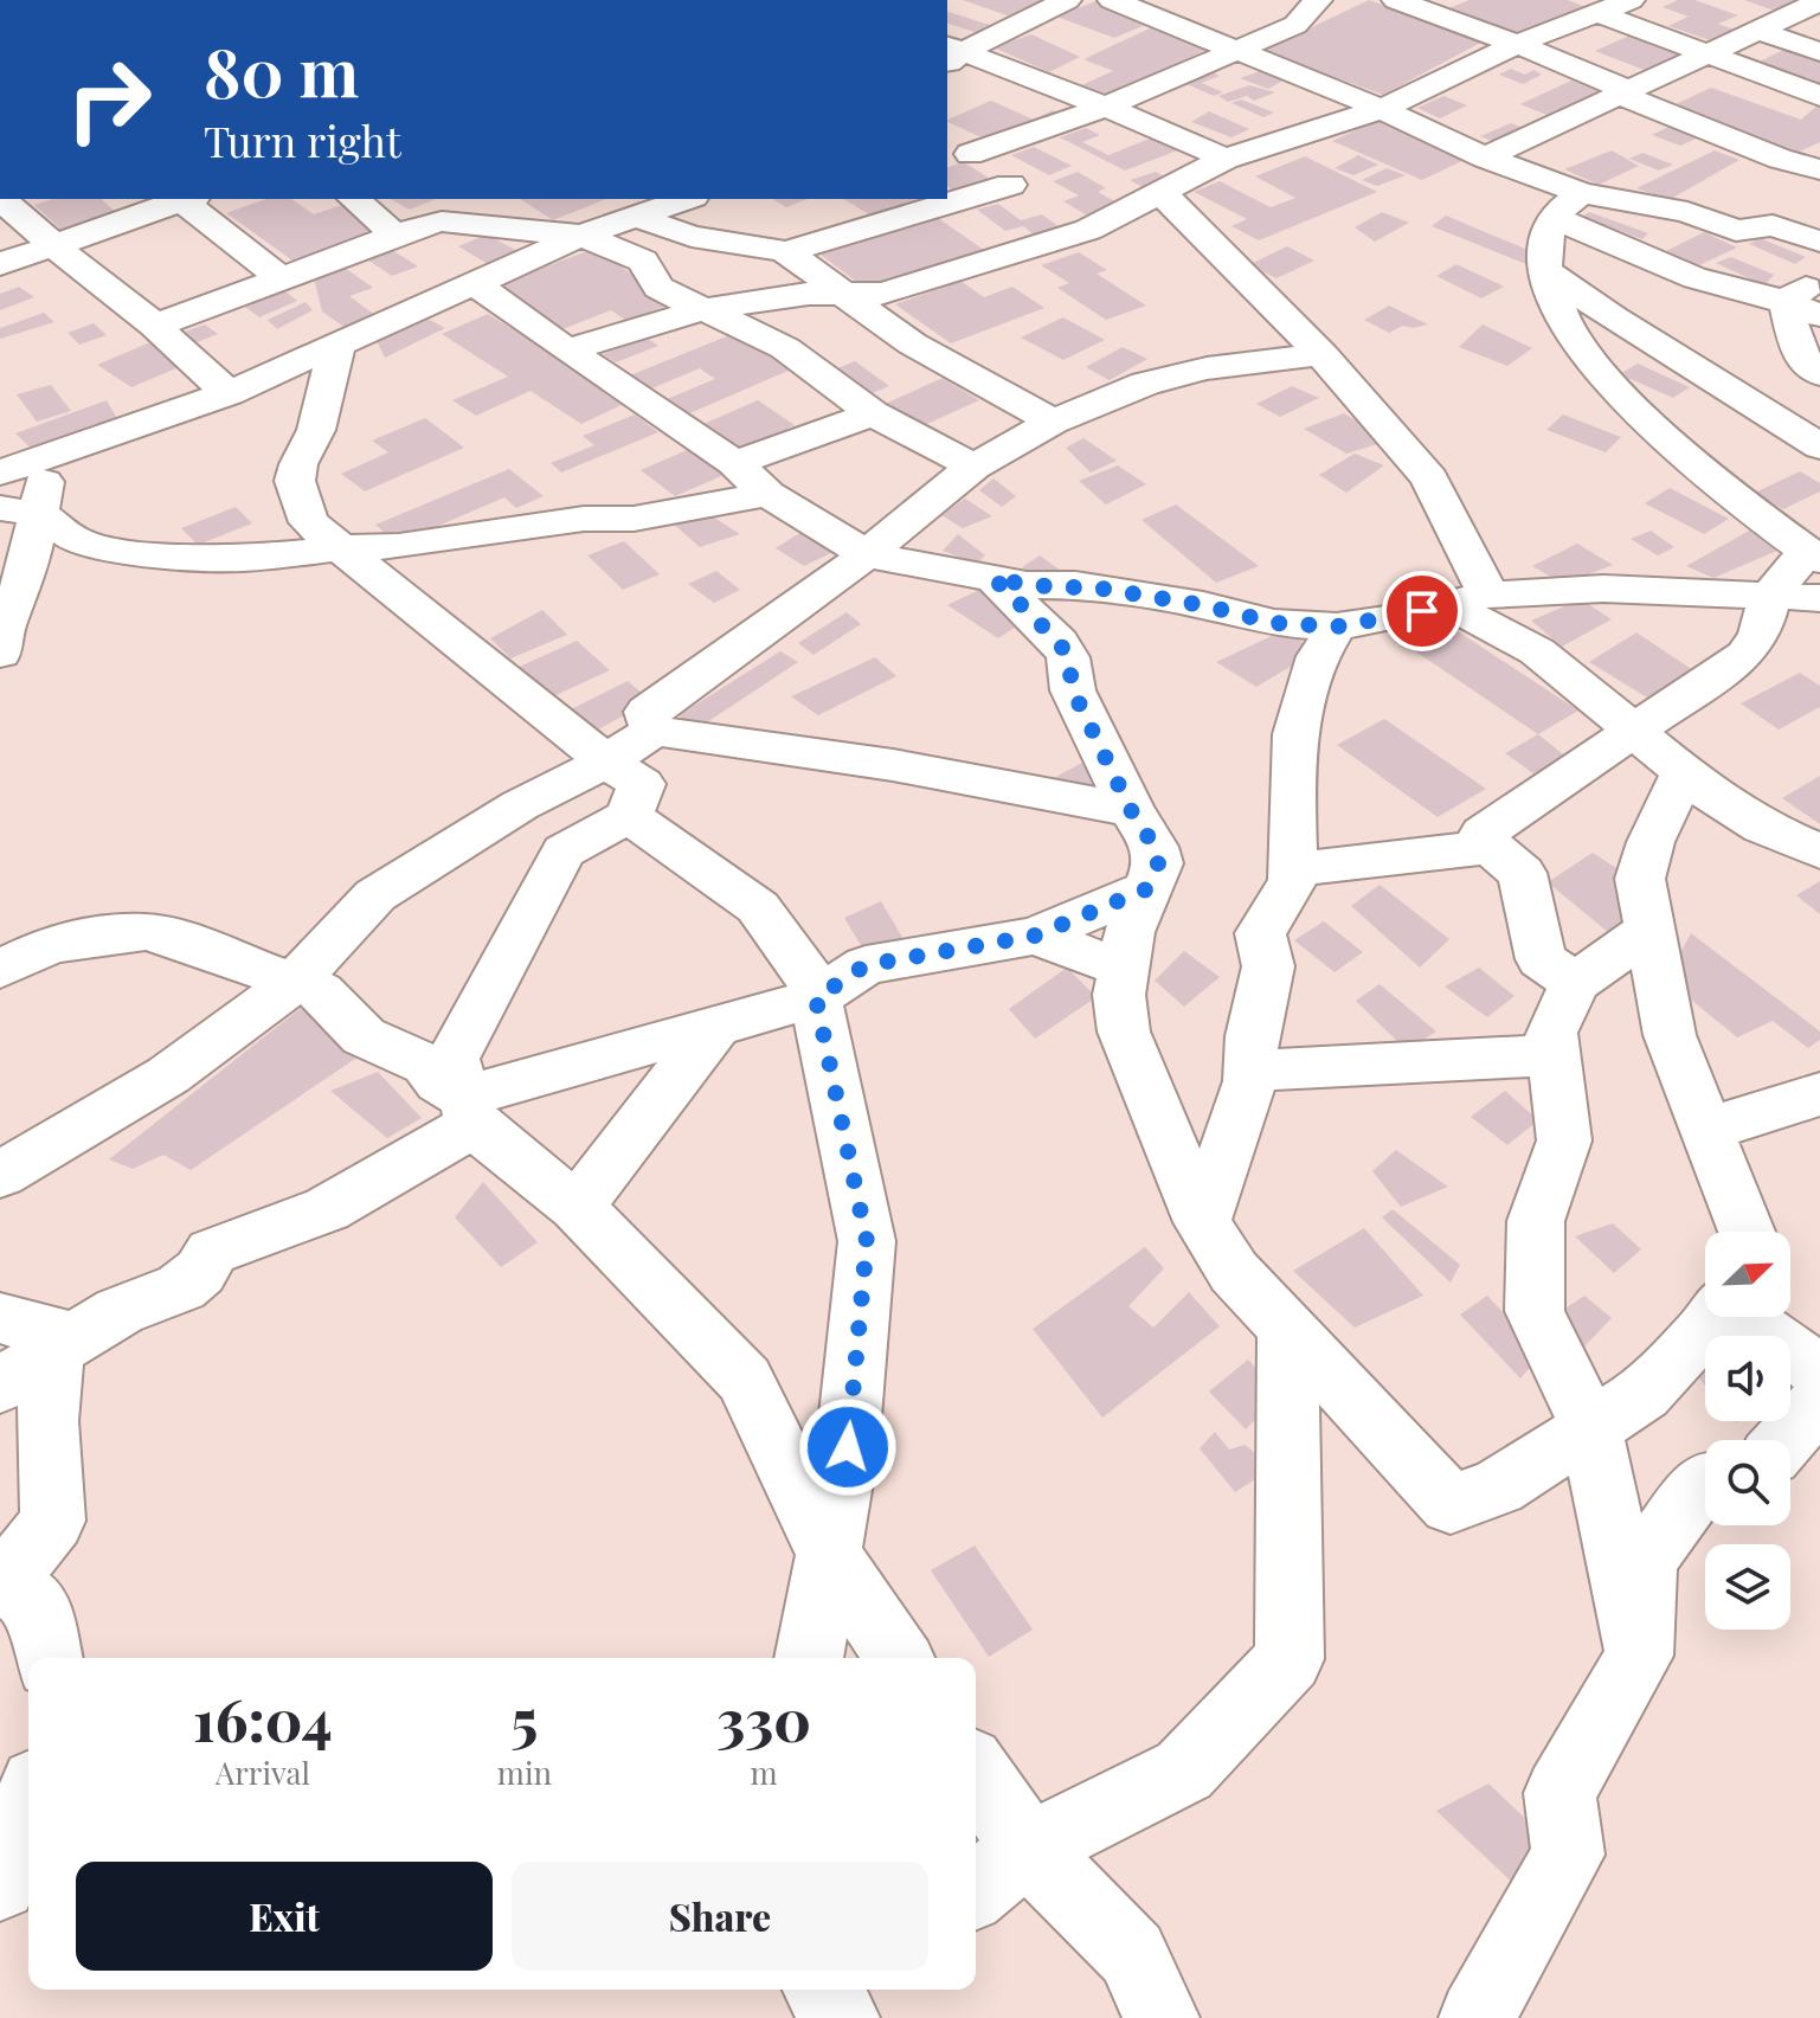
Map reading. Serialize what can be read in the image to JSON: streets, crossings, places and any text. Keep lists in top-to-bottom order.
{
  "north": "top right",
  "page": {
    "turn": ["80 m", "Turn right"],
    "eta": [
      "16:04",
      "Arrival",
      "5",
      "min",
      "330",
      "m"
    ],
    "buttons": ["Exit", "Share"]
  }
}
